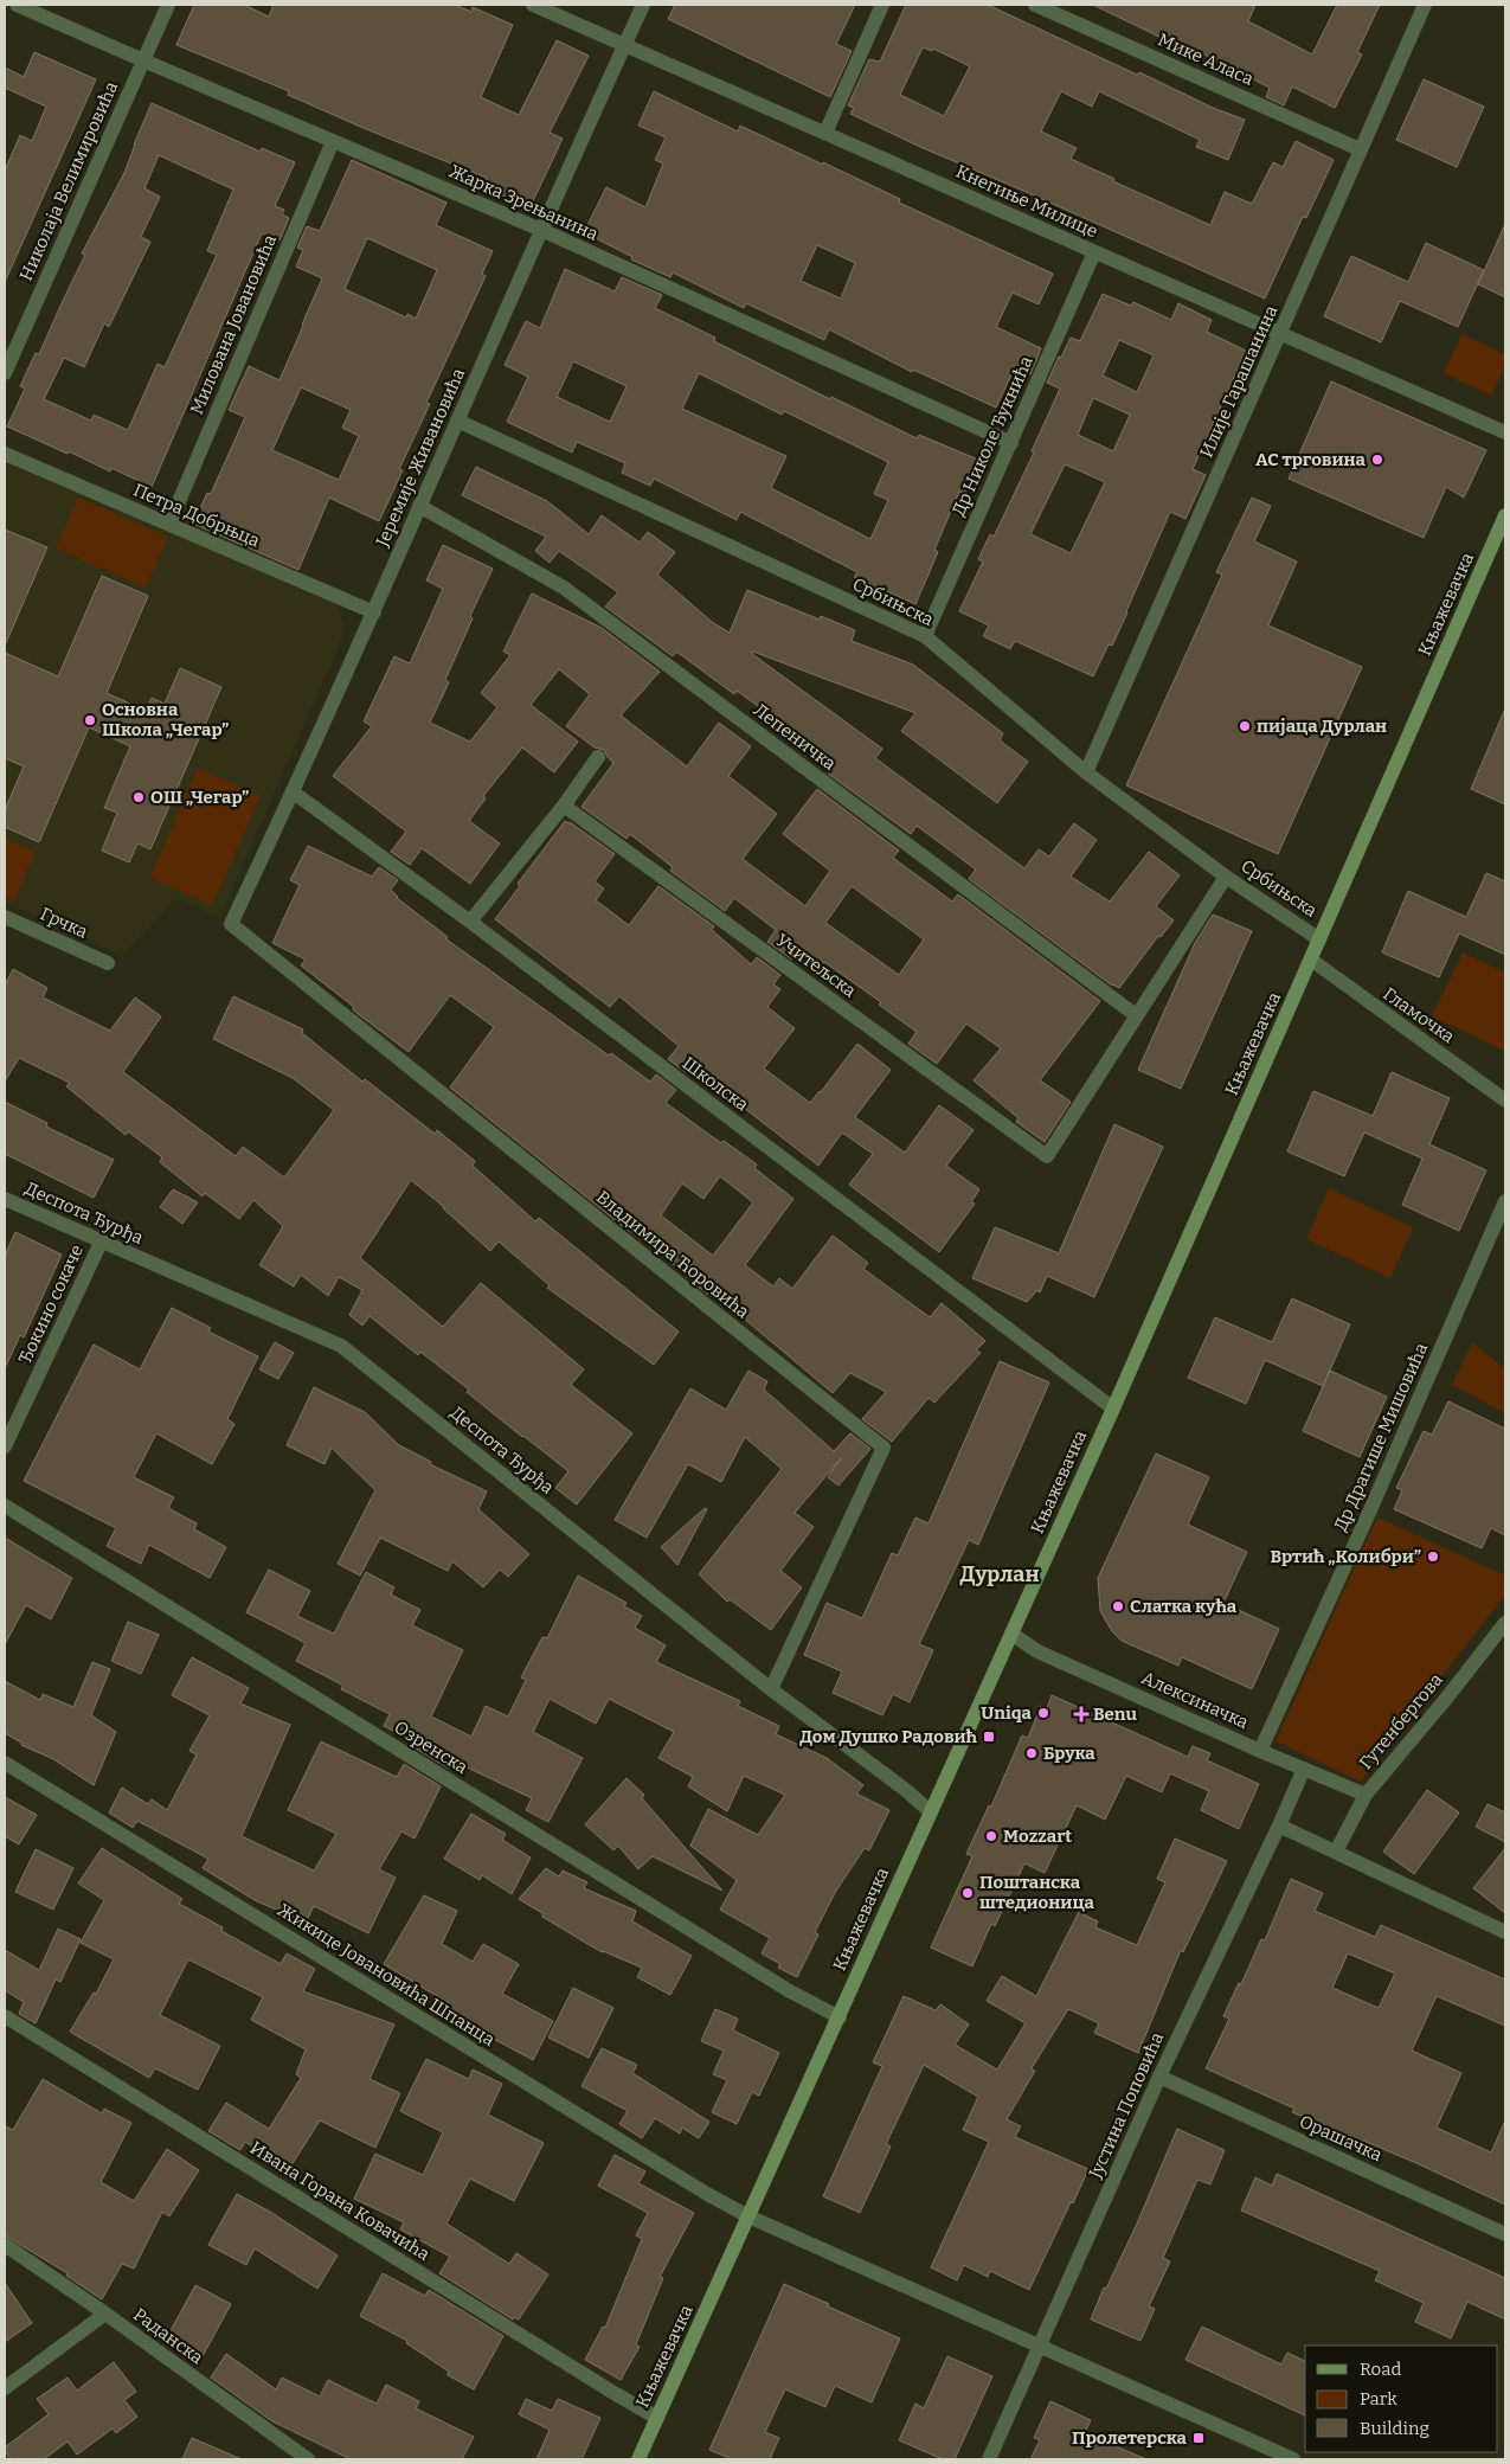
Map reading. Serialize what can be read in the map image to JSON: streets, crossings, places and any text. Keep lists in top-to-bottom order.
{
  "streets": {
    "main road": ["Књажевачка"],
    "street": [
      "Мике Аласа",
      "Николаја Велимировића",
      "Кнегиње Милице",
      "Жарка Зрењанина",
      "Милована Јовановића",
      "Илије Гарашанина",
      "Др Николе Ђукнића",
      "Јеремије Живановића",
      "Петра Добрњца",
      "Србињска",
      "Лепеничка",
      "Грчка",
      "Учитељска",
      "Гламочка",
      "Школска",
      "Деспота Ђурђа",
      "Владимира Ћоровића",
      "Ђокино сокаче",
      "Др Драгише Мишовића",
      "Алексиначка",
      "Гутенбергова",
      "Озренска",
      "Жикице Јовановића Шпанца",
      "Јустина Поповића",
      "Орашачка",
      "Ивана Горана Ковачића",
      "Раданска"
    ]
  },
  "crossings": [
    ["Мике Аласа", "Илије Гарашанина"],
    ["Николаја Велимировића", "Жарка Зрењанина"],
    ["Кнегиње Милице", "Илије Гарашанина"],
    ["Кнегиње Милице", "Др Николе Ђукнића"],
    ["Кнегиње Милице", "Јеремије Живановића"],
    ["Жарка Зрењанина", "Милована Јовановића"],
    ["Жарка Зрењанина", "Др Николе Ђукнића"],
    ["Жарка Зрењанина", "Јеремије Живановића"],
    ["Милована Јовановића", "Петра Добрњца"],
    ["Илије Гарашанина", "Србињска"],
    ["Др Николе Ђукнића", "Србињска"],
    ["Јеремије Живановића", "Петра Добрњца"],
    ["Јеремије Живановића", "Србињска"],
    ["Јеремије Живановића", "Лепеничка"],
    ["Јеремије Живановића", "Школска"],
    ["Јеремије Живановића", "Владимира Ћоровића"],
    ["Србињска", "Књажевачка"],
    ["Књажевачка", "Гламочка"],
    ["Књажевачка", "Школска"],
    ["Књажевачка", "Деспота Ђурђа"],
    ["Књажевачка", "Алексиначка"],
    ["Књажевачка", "Озренска"],
    ["Књажевачка", "Жикице Јовановића Шпанца"],
    ["Књажевачка", "Ивана Горана Ковачића"],
    ["Лепеничка", "Учитељска"],
    ["Деспота Ђурђа", "Владимира Ћоровића"],
    ["Деспота Ђурђа", "Ђокино сокаче"],
    ["Др Драгише Мишовића", "Алексиначка"],
    ["Алексиначка", "Гутенбергова"],
    ["Алексиначка", "Јустина Поповића"],
    ["Јустина Поповића", "Орашачка"]
  ],
  "districts": ["Дурлан"],
  "places": {
    "other": [
      "АС трговина",
      "Основна Школа „Чегар”",
      "пијаца Дурлан",
      "ОШ „Чегар”",
      "Вртић „Колибри”",
      "Слатка кућа",
      "Uniqa",
      "Брука",
      "Mozzart",
      "Поштанска штедионица"
    ],
    "health": ["Benu"],
    "transit": ["Дом Душко Радовић", "Пролетерска"]
  },
  "legend": ["Road", "Park", "Building"]
}
